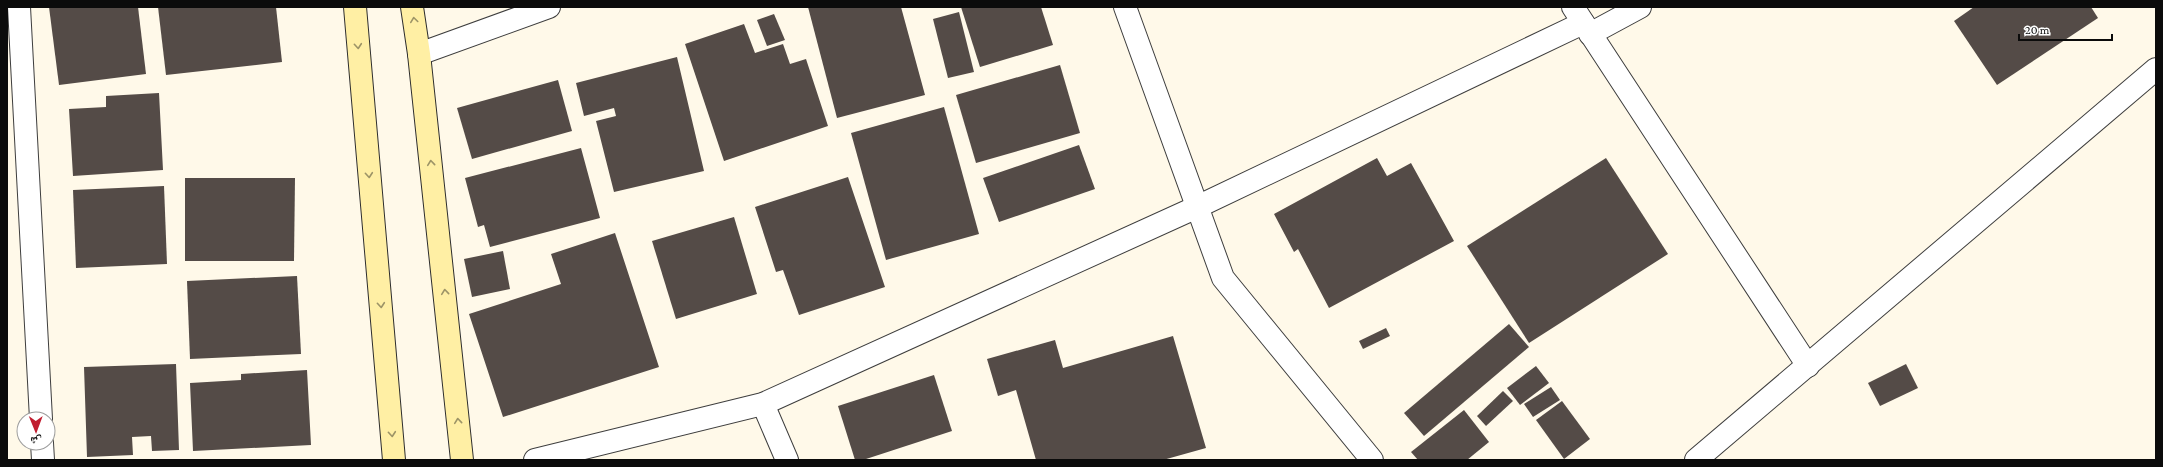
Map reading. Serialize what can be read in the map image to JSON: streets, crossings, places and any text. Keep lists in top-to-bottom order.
{
  "scale_bar": "20 m",
  "north": "bottom"
}
